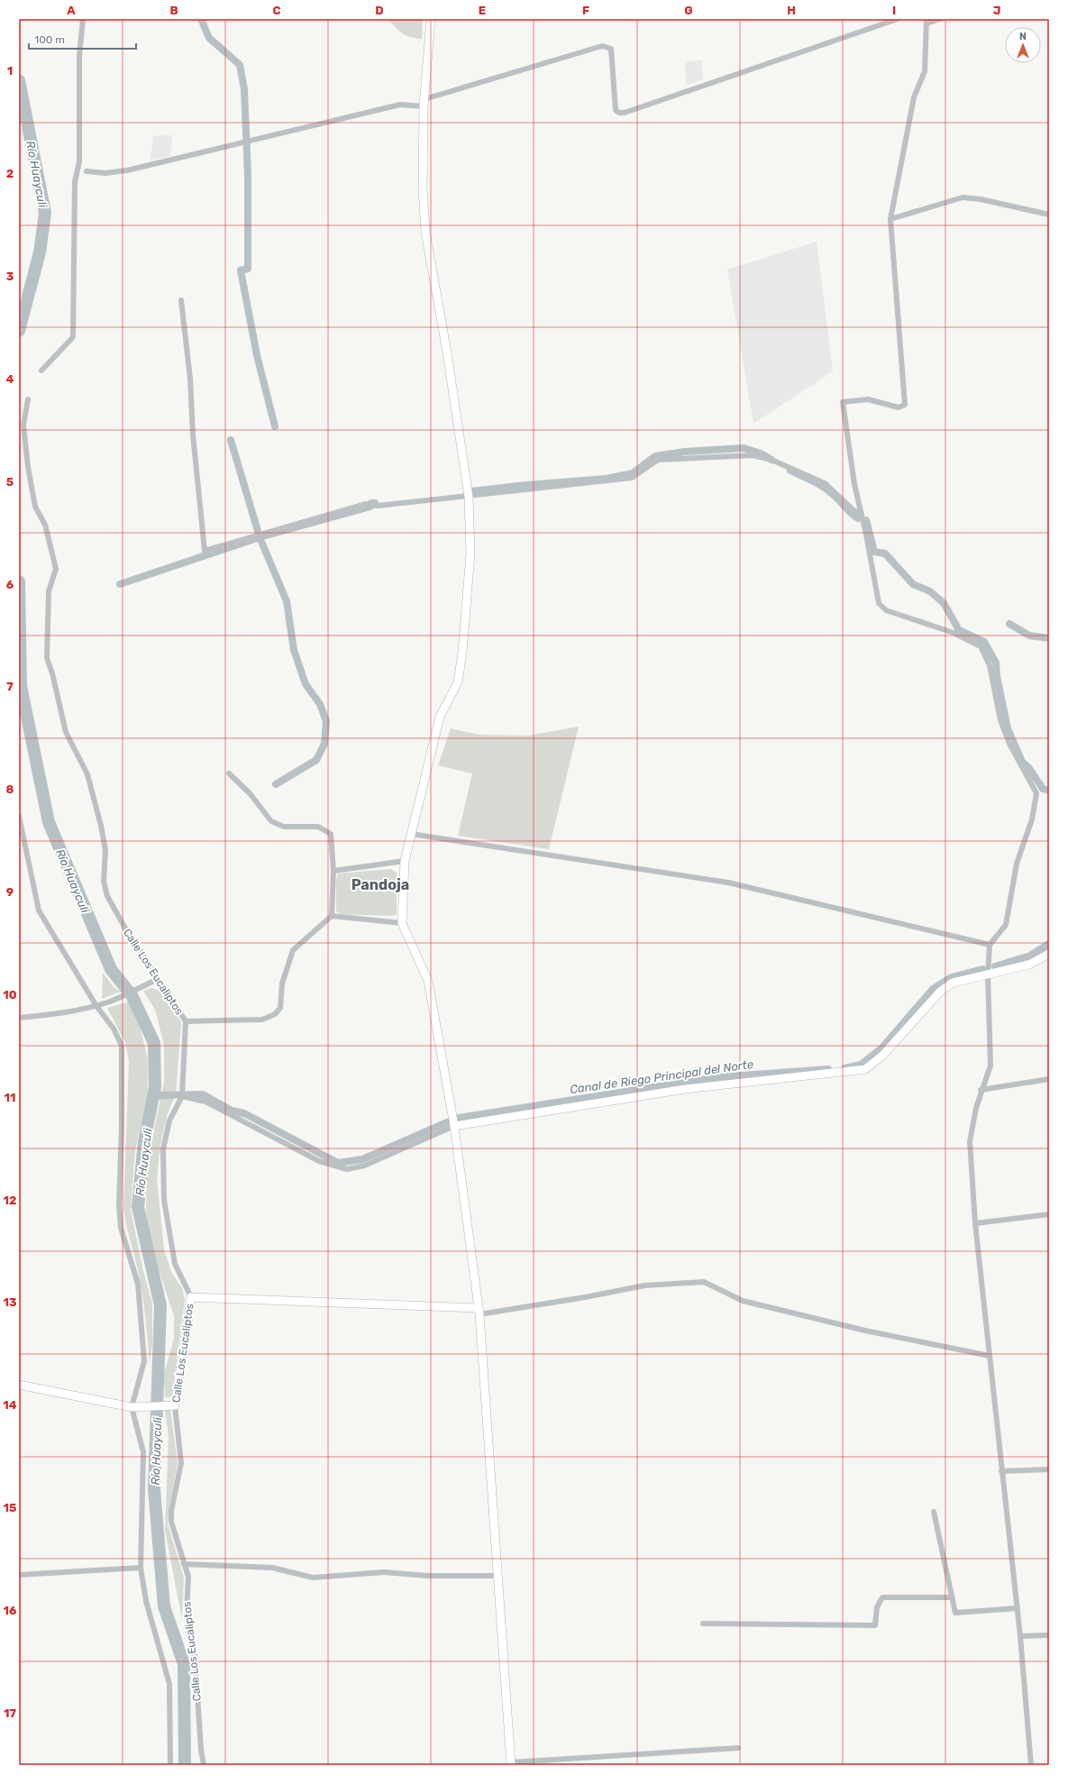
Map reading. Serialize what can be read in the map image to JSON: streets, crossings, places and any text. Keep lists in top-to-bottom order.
{
  "streets": {
    "street": ["Calle Los Eucaliptos"]
  },
  "districts": ["Pandoja"],
  "water": ["Río Huayculi", "Canal de Riego Principal del Norte"],
  "scale_bar": "100 m",
  "north": "top",
  "grid": {
    "columns": [
      "A",
      "B",
      "C",
      "D",
      "E",
      "F",
      "G",
      "H",
      "I",
      "J"
    ],
    "rows": [
      "1",
      "2",
      "3",
      "4",
      "5",
      "6",
      "7",
      "8",
      "9",
      "10",
      "11",
      "12",
      "13",
      "14",
      "15",
      "16",
      "17"
    ]
  }
}
